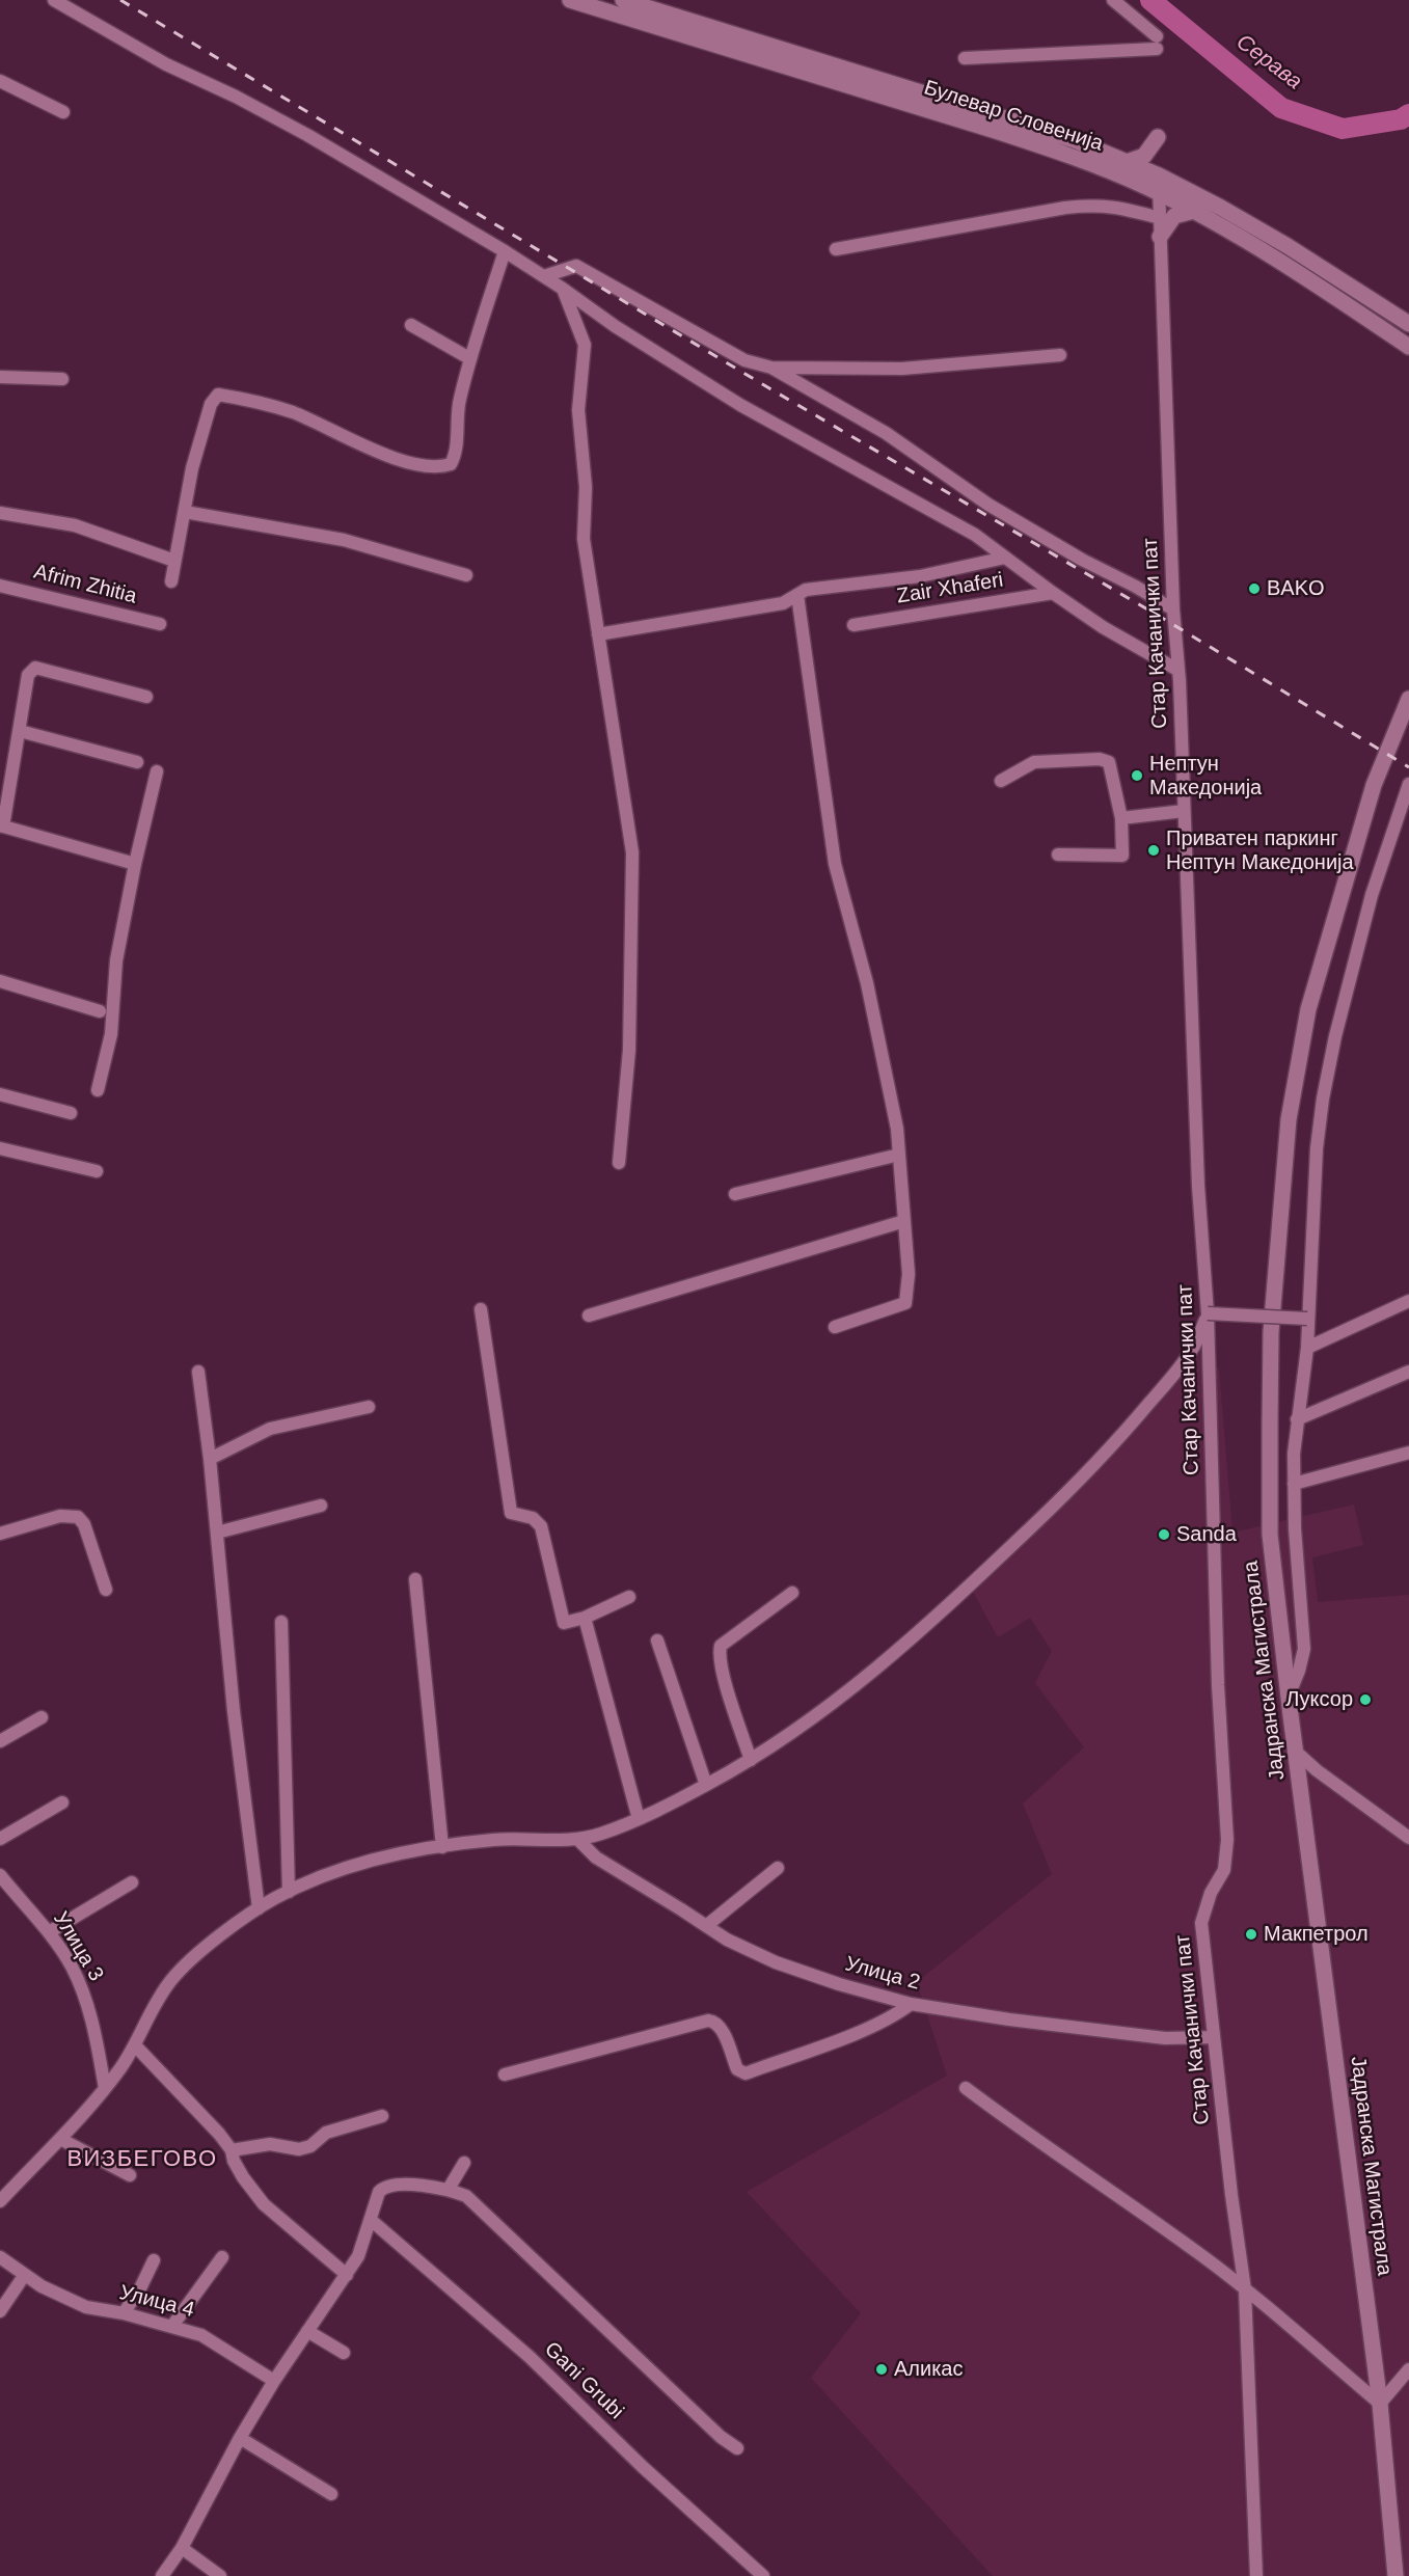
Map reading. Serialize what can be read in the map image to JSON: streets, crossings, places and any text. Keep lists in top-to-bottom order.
{
  "streets": {
    "street": [
      "Булевар Словенија",
      "Afrim Zhitia",
      "Zair Xhaferi",
      "Стар Качанички пат",
      "Јадранска Магистрала",
      "Улица 3",
      "Улица 2",
      "Улица 4",
      "Gani Grubi"
    ]
  },
  "crossings": [
    ["Булевар Словенија", "Стар Качанички пат"],
    ["Стар Качанички пат", "Улица 2"]
  ],
  "districts": ["ВИЗБЕГОВО"],
  "water": ["Серава"],
  "places": [
    "BAKO",
    "Нептун Македонија",
    "Приватен паркинг Нептун Македонија",
    "Sanda",
    "Луксор",
    "Макпетрол",
    "Аликас"
  ]
}
